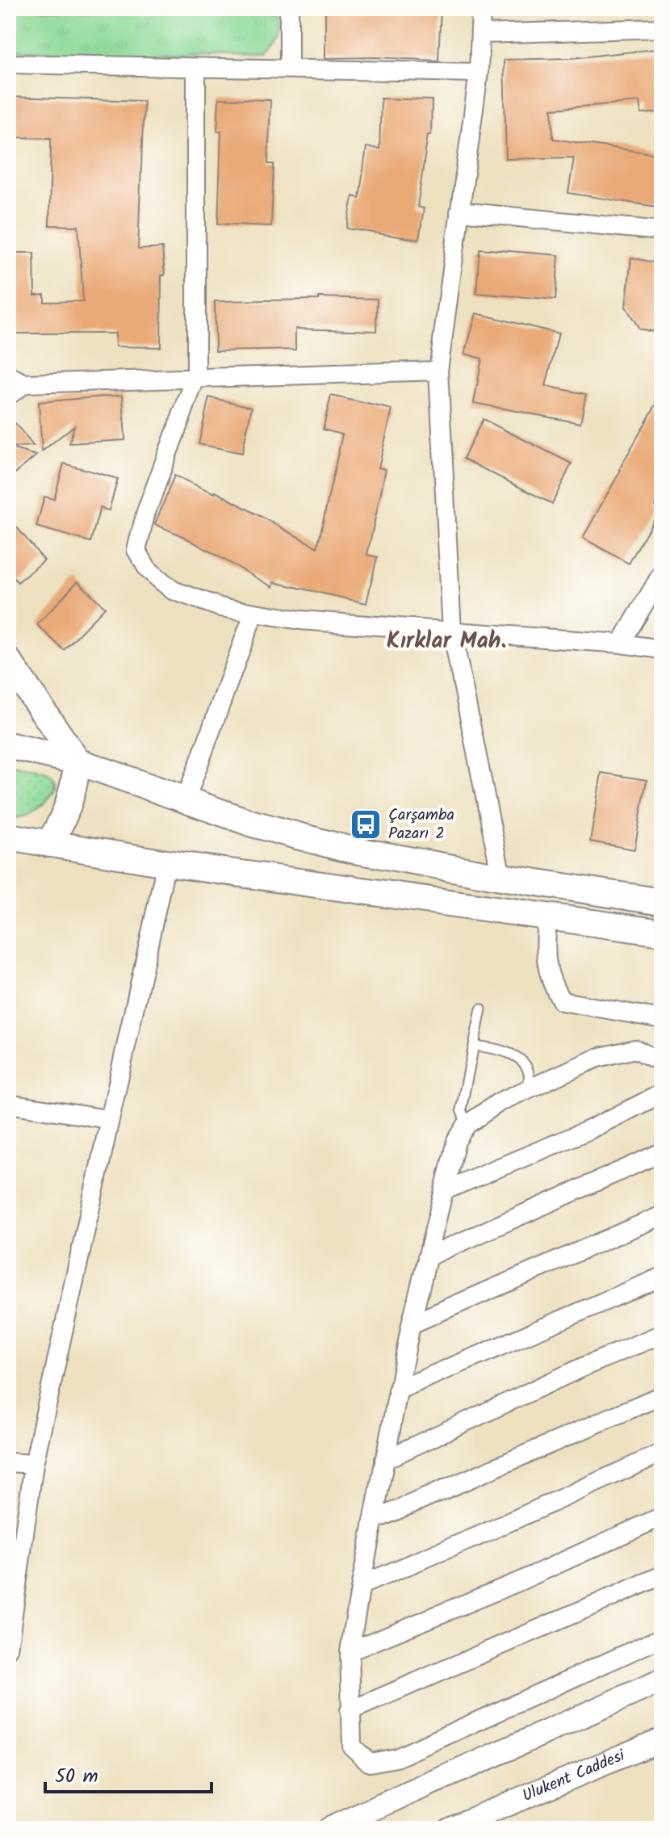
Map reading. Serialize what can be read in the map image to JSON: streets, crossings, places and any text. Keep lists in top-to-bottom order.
{
  "streets": {
    "street": ["Ulukent Caddesi"]
  },
  "districts": ["Kırklar Mah."],
  "places": {
    "bus stop": ["Çarşamba Pazarı 2"]
  },
  "scale_bar": "50 m"
}
